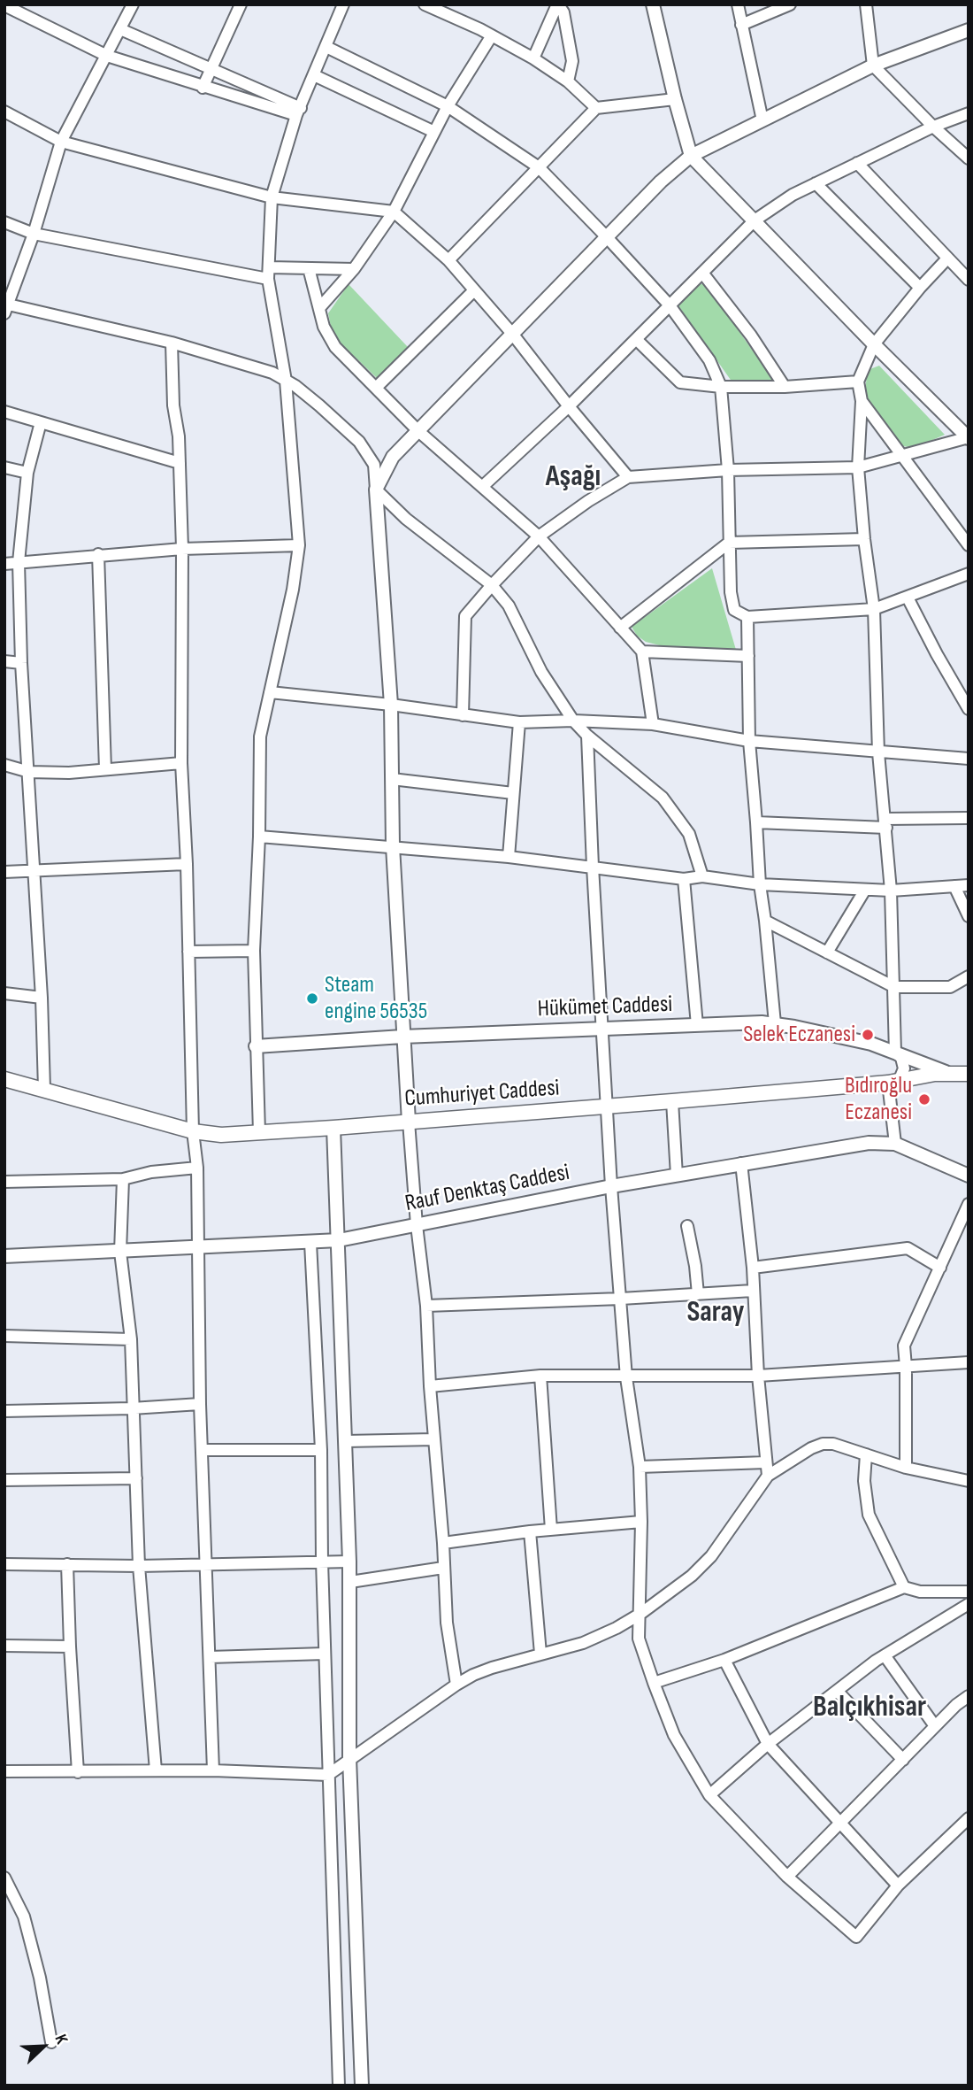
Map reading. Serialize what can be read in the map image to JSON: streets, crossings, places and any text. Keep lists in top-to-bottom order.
{
  "streets": {
    "main road": ["Cumhuriyet Caddesi"],
    "street": ["Hükümet Caddesi", "Rauf Denktaş Caddesi"]
  },
  "crossings": [
    ["Hükümet Caddesi", "Cumhuriyet Caddesi"]
  ],
  "districts": ["Aşağı", "Saray", "Balçıkhisar"],
  "places": ["Steam engine 56535", "Selek Eczanesi", "Bıdıroğlu Eczanesi"],
  "north": "top right"
}
